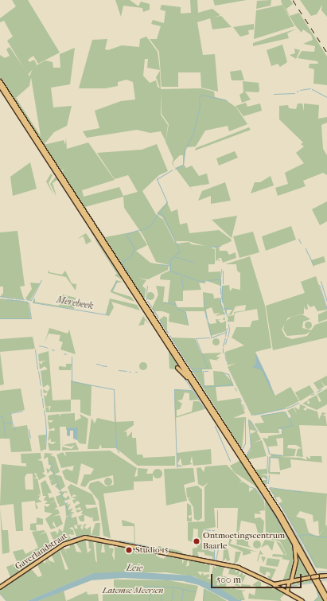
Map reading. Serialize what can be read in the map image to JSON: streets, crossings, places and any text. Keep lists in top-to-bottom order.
{
  "streets": {
    "main road": ["Gaverlandstraat"]
  },
  "water": ["Merebeek", "Leie"],
  "parks": ["Latemse Meersen"],
  "places": ["Ontmoetingscentrum Baarle", "Studio 15"],
  "scale_bar": "500 m"
}
